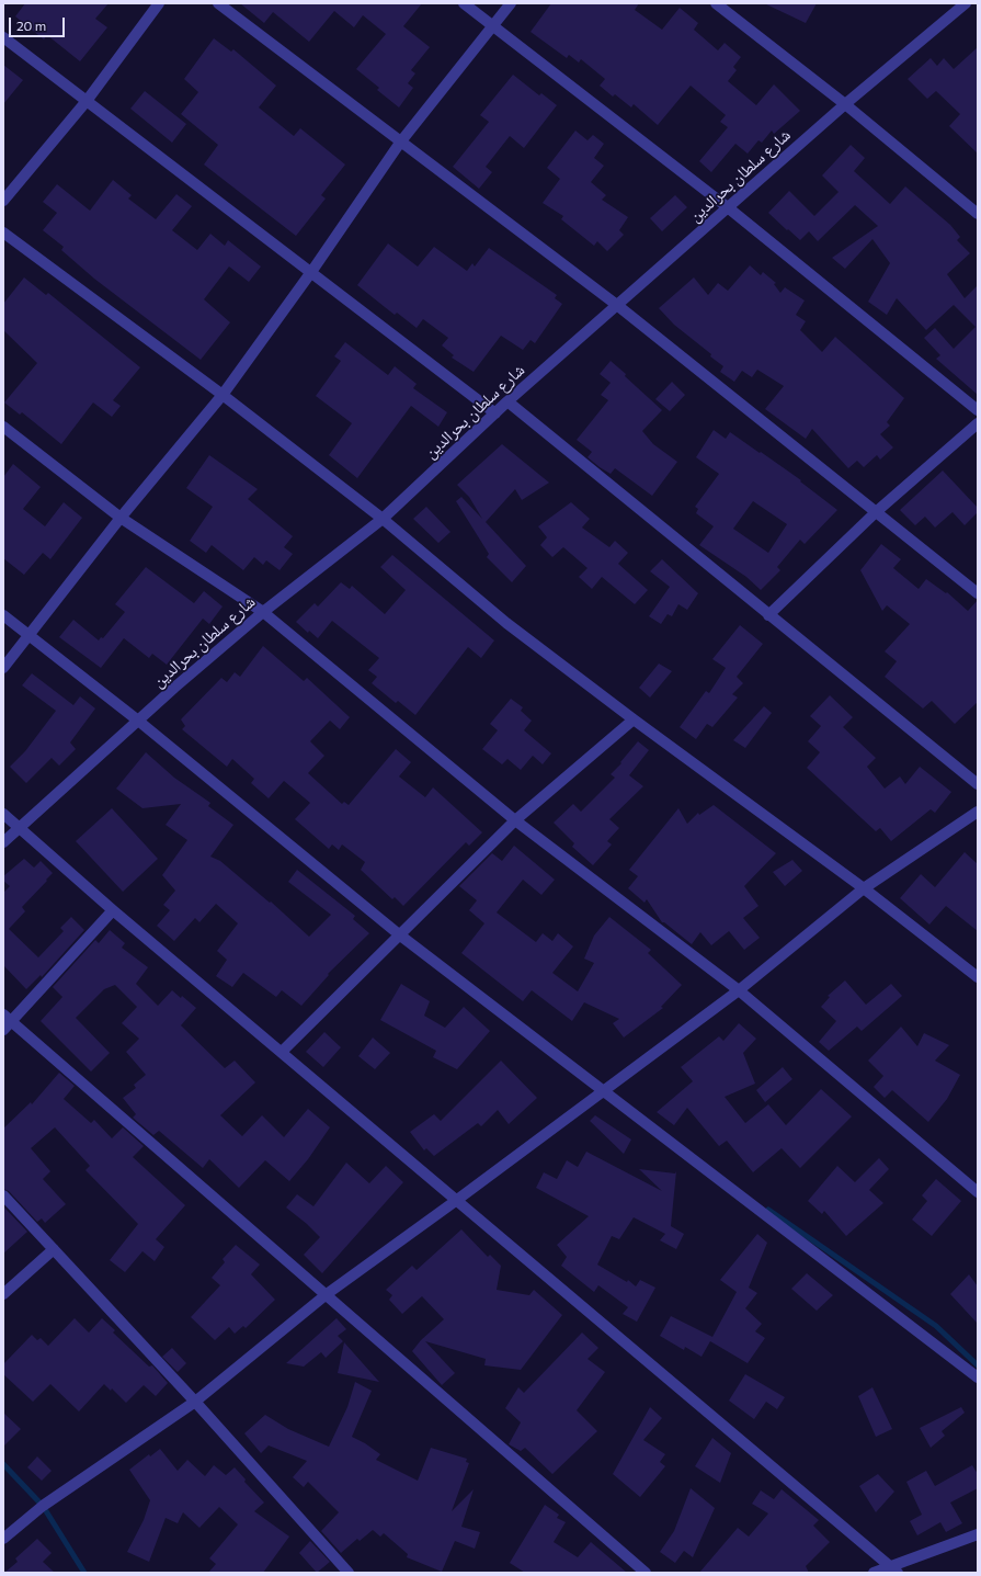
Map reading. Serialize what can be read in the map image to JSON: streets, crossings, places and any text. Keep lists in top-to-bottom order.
{
  "streets": {
    "street": ["شارع سلطان بحرالدين"]
  },
  "scale_bar": "20 m"
}
